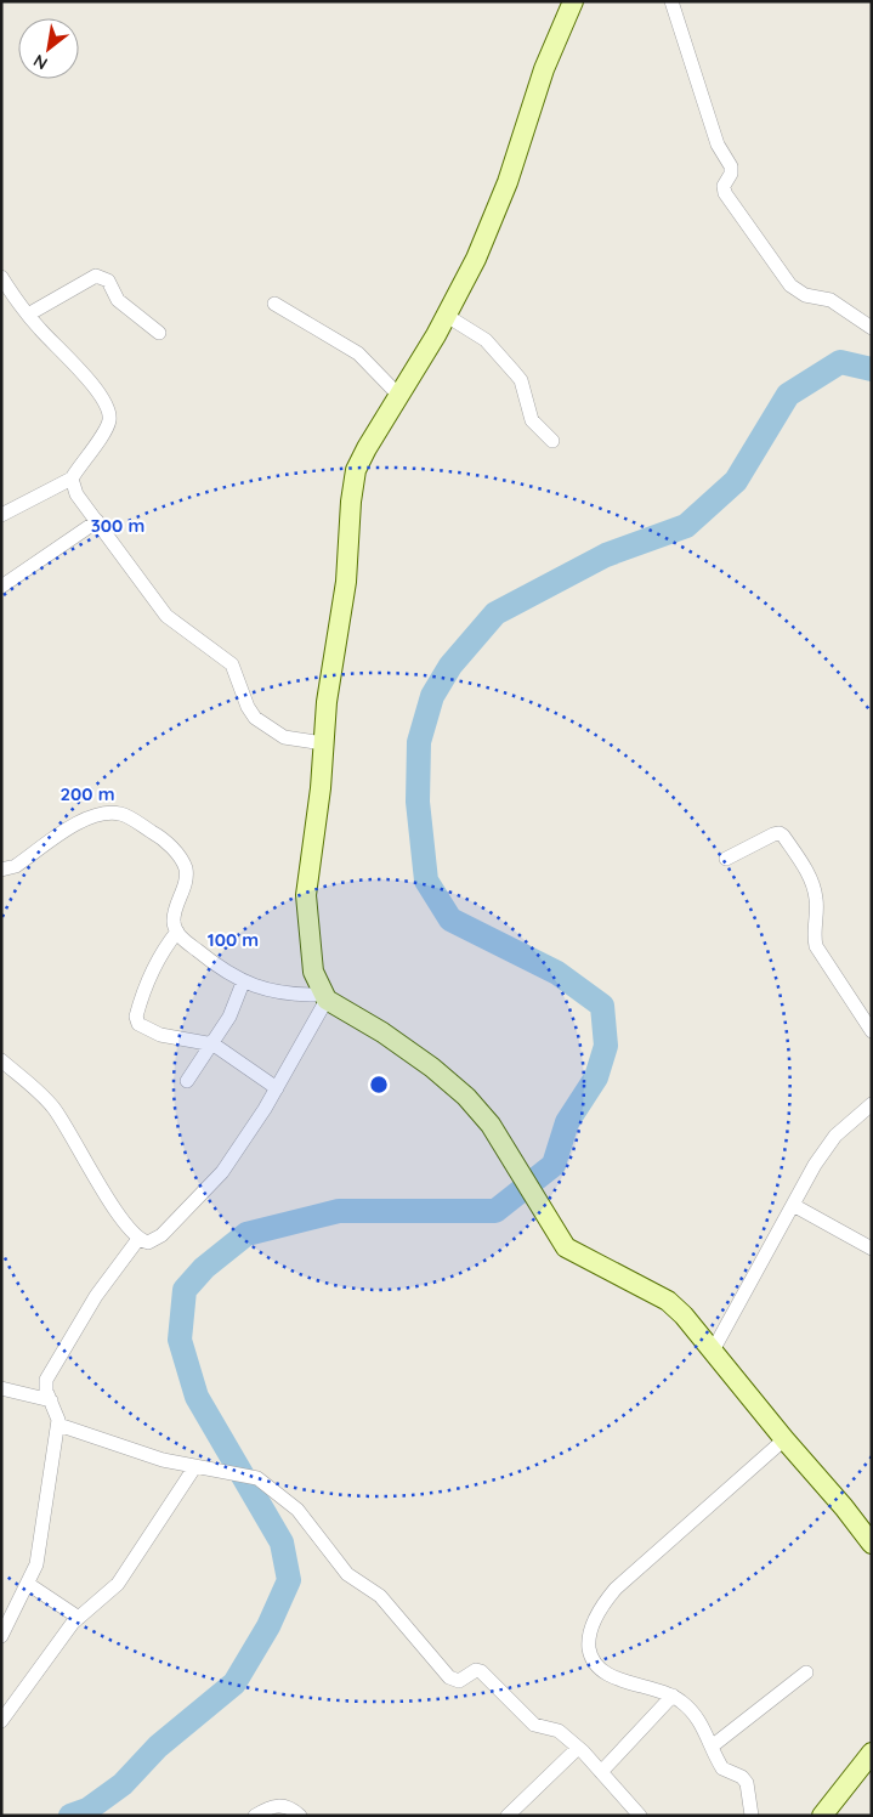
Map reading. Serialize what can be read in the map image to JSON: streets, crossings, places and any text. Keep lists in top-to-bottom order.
{
  "north": "bottom left",
  "rings": ["300 m", "200 m", "100 m"]
}
